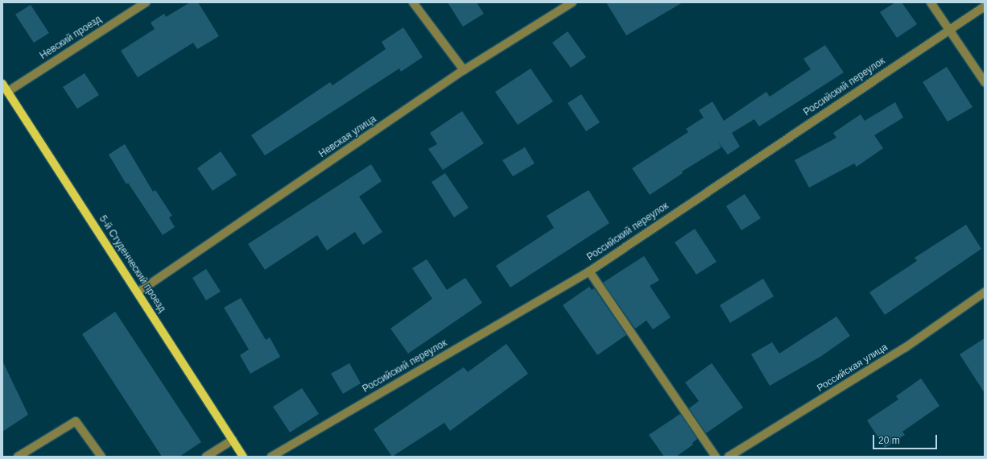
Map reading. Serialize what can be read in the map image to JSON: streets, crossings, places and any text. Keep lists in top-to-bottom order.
{
  "streets": {
    "main road": ["5-й Студенческий проезд"],
    "street": [
      "Невский проезд",
      "Российский переулок",
      "Невская улица",
      "Российская улица"
    ]
  },
  "crossings": [
    ["Невский проезд", "5-й Студенческий проезд"],
    ["Невская улица", "5-й Студенческий проезд"]
  ],
  "scale_bar": "20 m"
}
